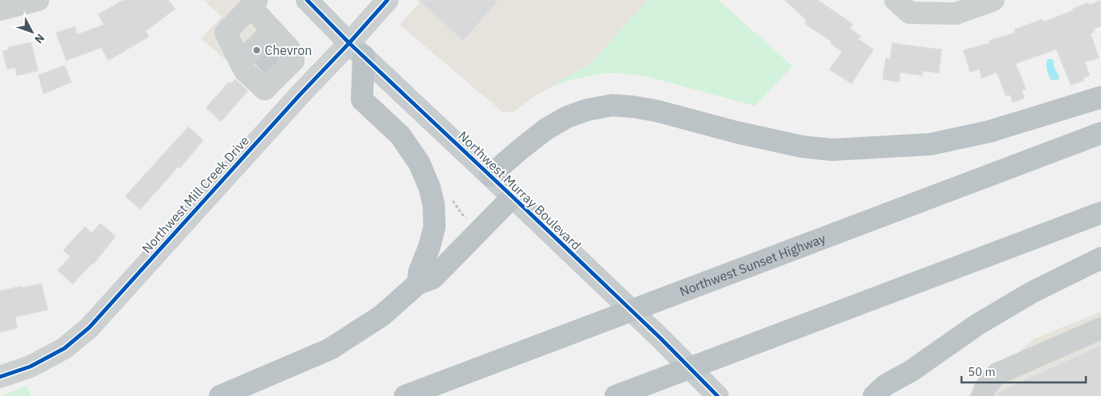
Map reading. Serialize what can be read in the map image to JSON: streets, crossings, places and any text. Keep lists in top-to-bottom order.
{
  "streets": {
    "highway": ["Northwest Sunset Highway"],
    "main road": ["Northwest Murray Boulevard"],
    "street": ["Northwest Mill Creek Drive"]
  },
  "crossings": [
    ["Northwest Murray Boulevard", "Northwest Mill Creek Drive"]
  ],
  "places": ["Chevron"],
  "scale_bar": "50 m",
  "north": "bottom right"
}
